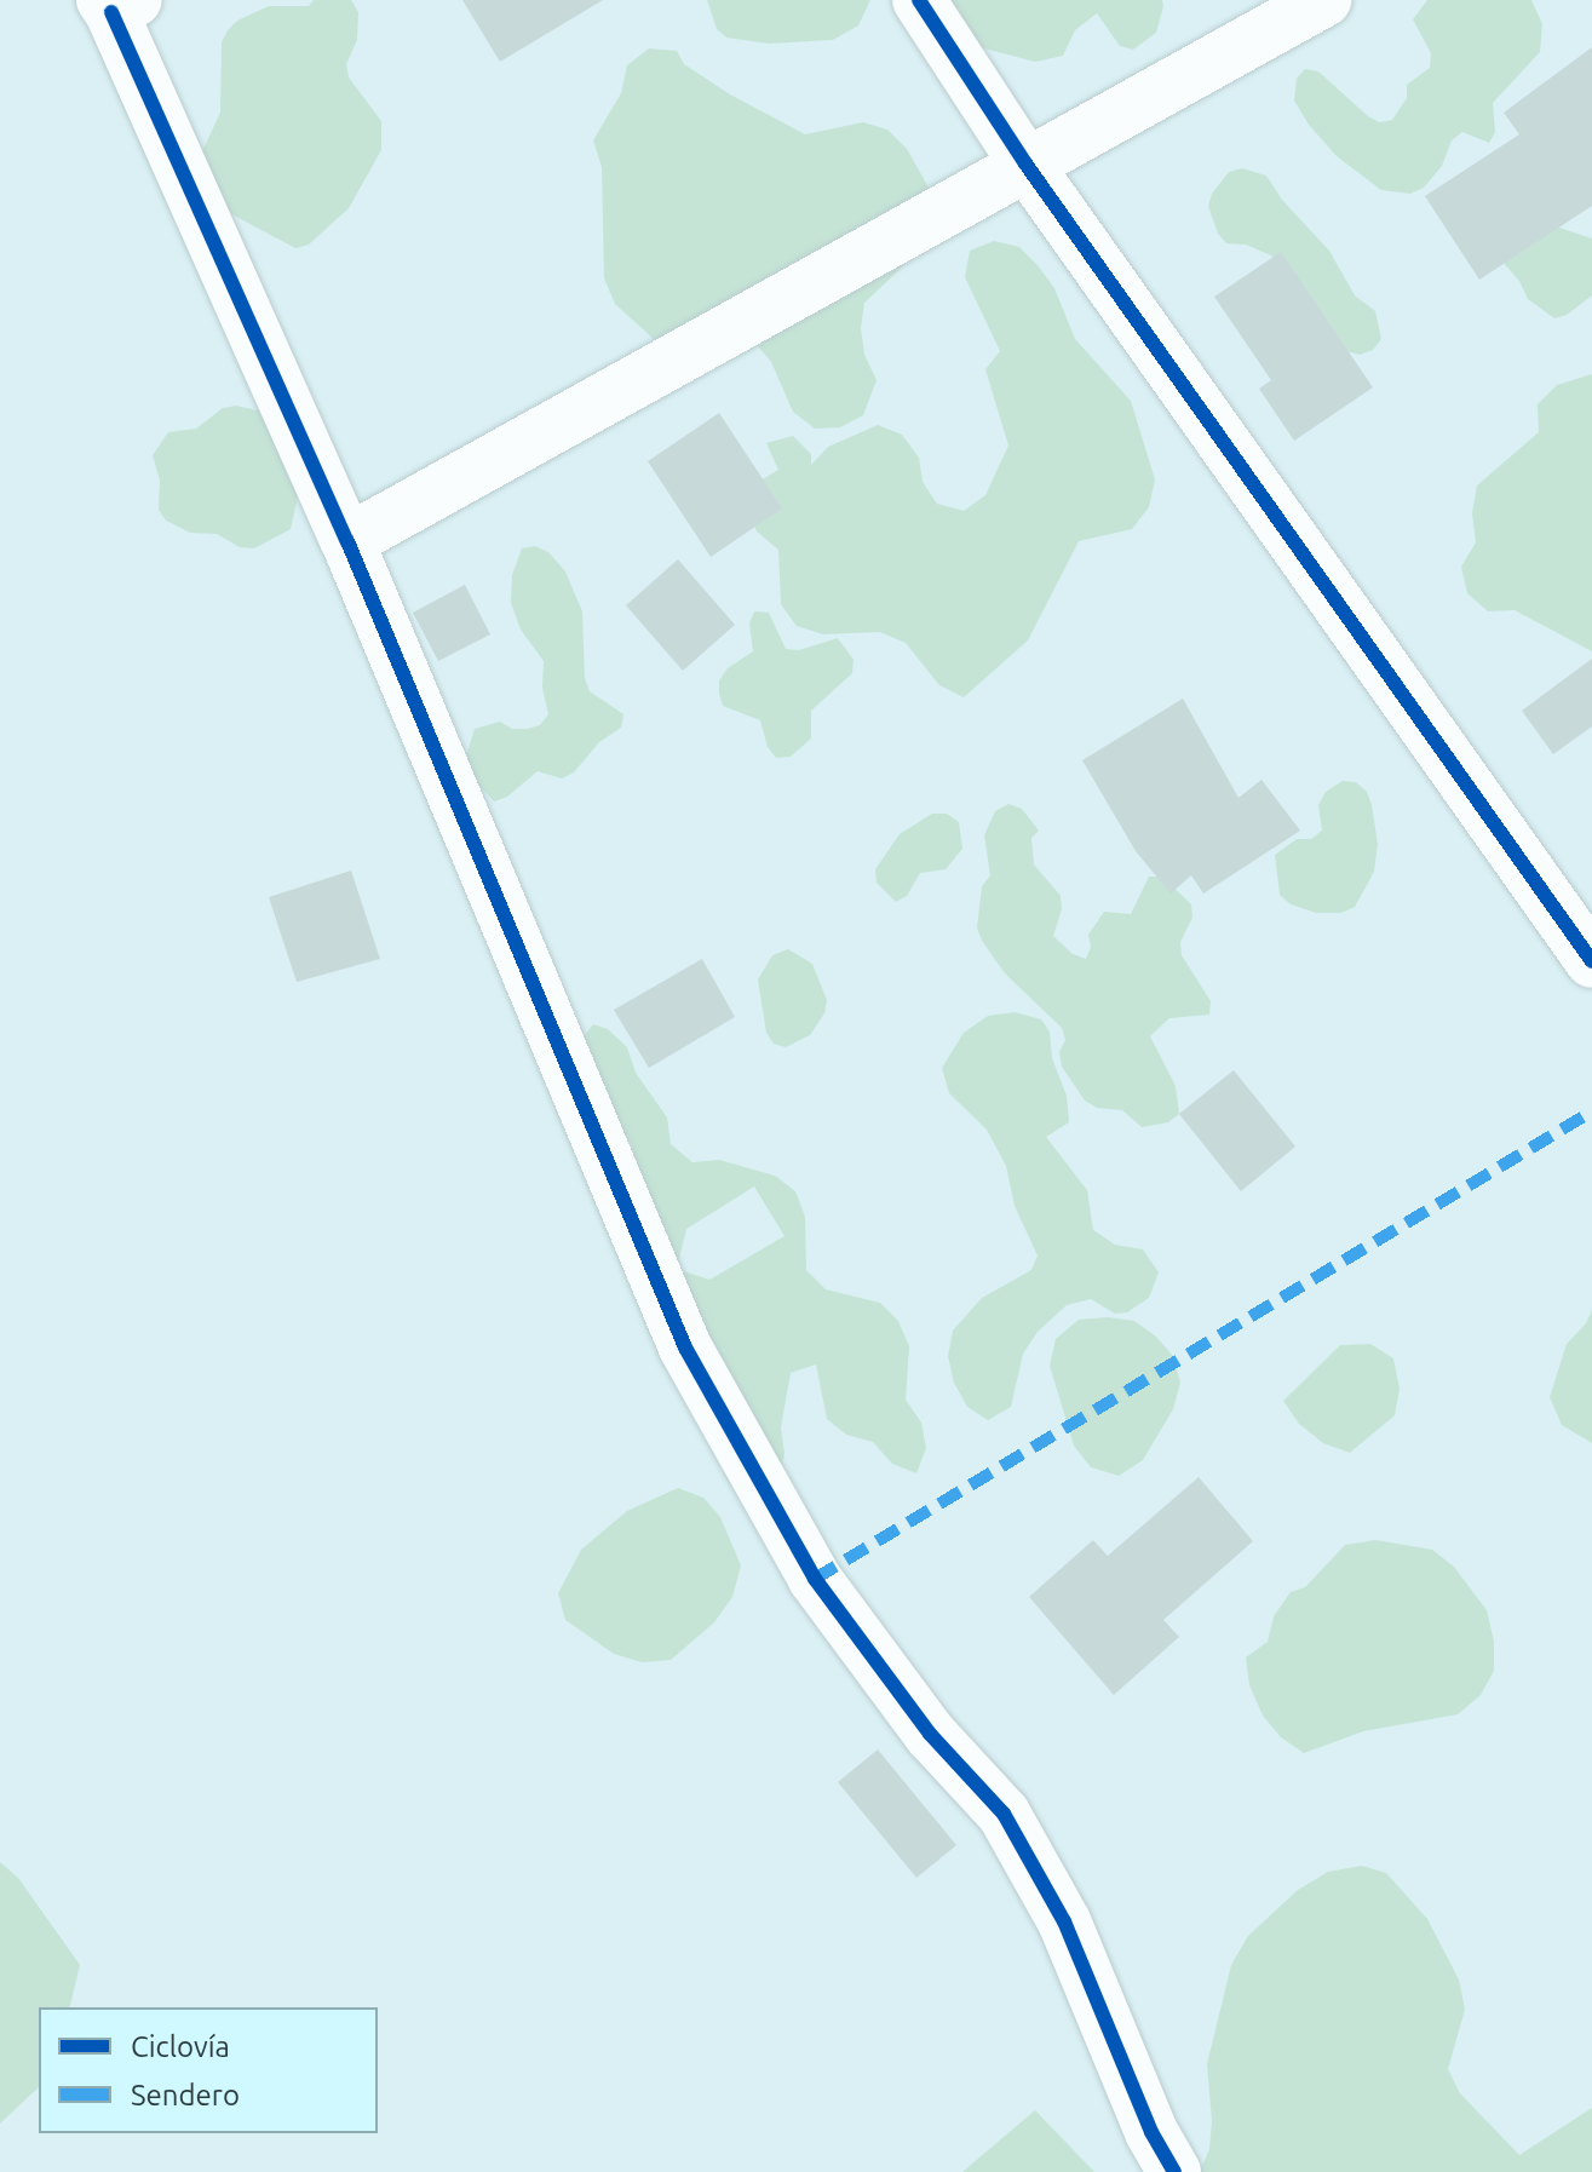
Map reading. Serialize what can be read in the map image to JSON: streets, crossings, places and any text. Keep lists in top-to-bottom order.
{
  "legend": ["Ciclovía", "Sendero"]
}
